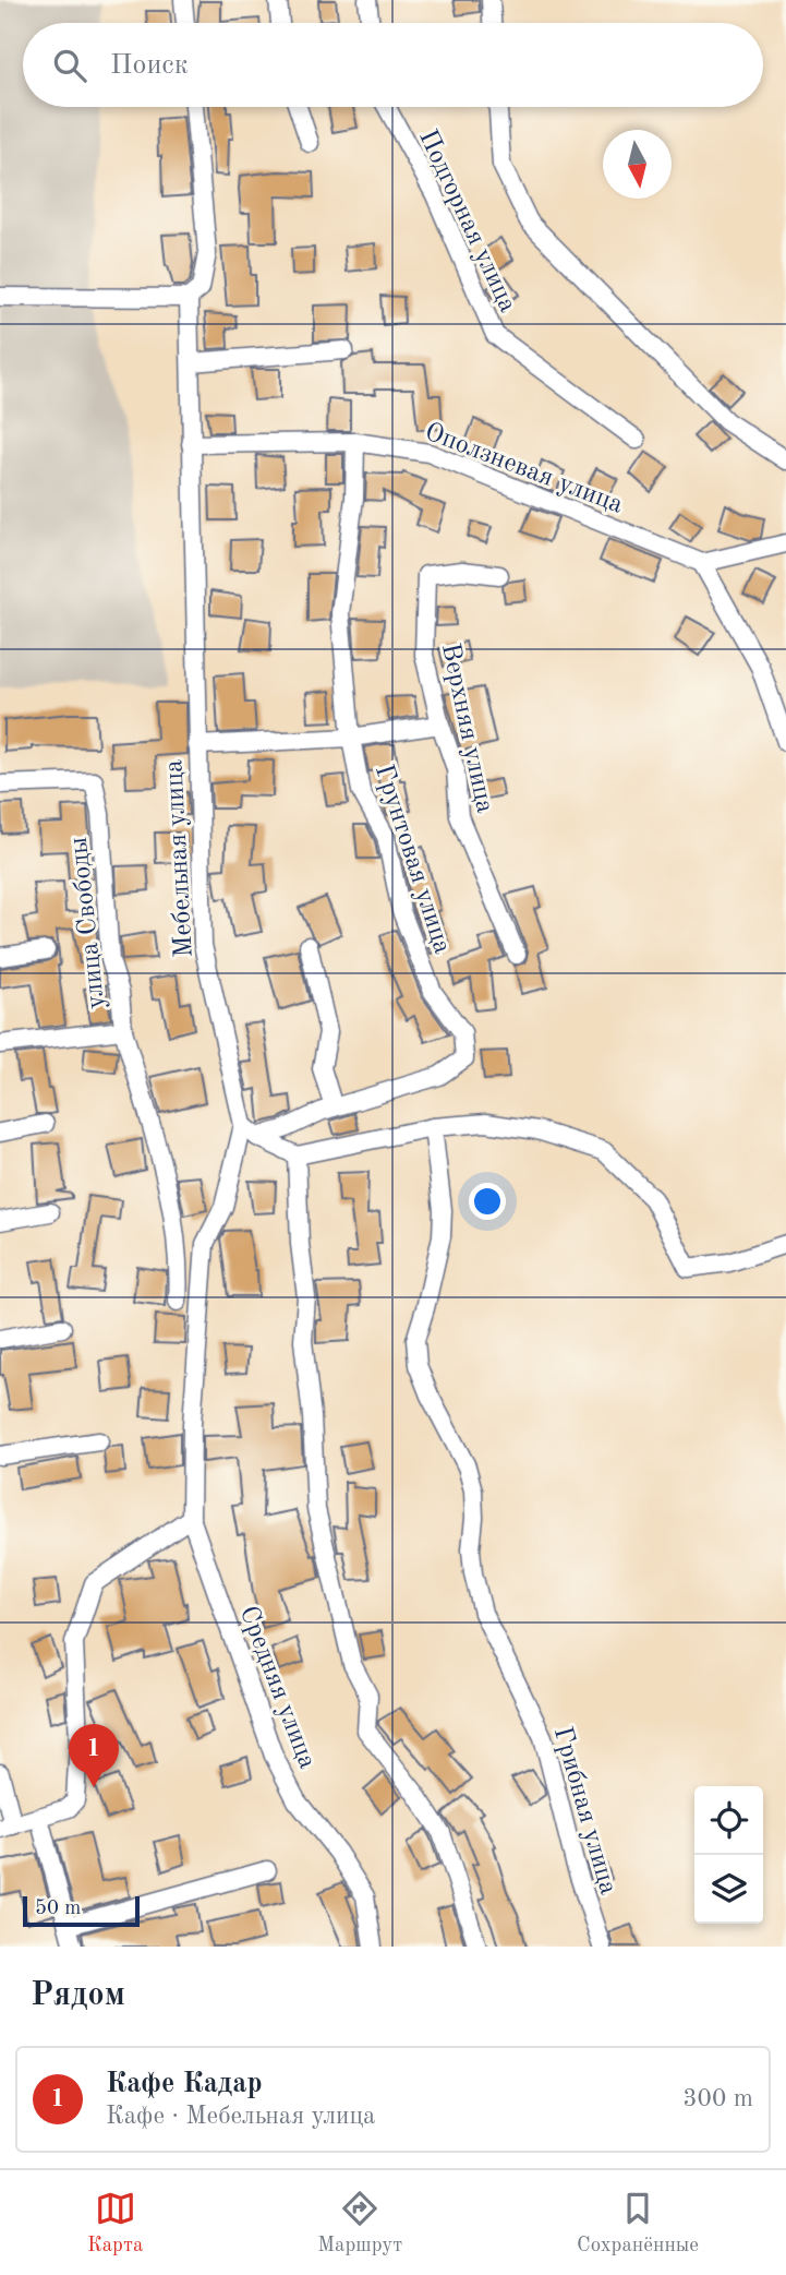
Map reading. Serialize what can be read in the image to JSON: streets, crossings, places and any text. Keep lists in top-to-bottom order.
{
  "streets": {
    "street": [
      "Подгорная улица",
      "Оползневая улица",
      "Верхняя улица",
      "Мебельная улица",
      "Грунтовая улица",
      "улица Свободы",
      "Средняя улица",
      "Грибная улица"
    ]
  },
  "crossings": [
    ["Оползневая улица", "Мебельная улица"],
    ["Оползневая улица", "Грунтовая улица"],
    ["Мебельная улица", "Средняя улица"]
  ],
  "scale_bar": "50 m",
  "north": "bottom",
  "page": {
    "search": "Поиск",
    "pins": "1",
    "scale": "50 m",
    "heading": "Рядом",
    "list": [
      {
        "mark": "1",
        "name": "Кафе Кадар",
        "note": "Кафе · Мебельная улица",
        "value": "300 m"
      }
    ],
    "nav": ["Карта", "Маршрут", "Сохранённые"]
  }
}
